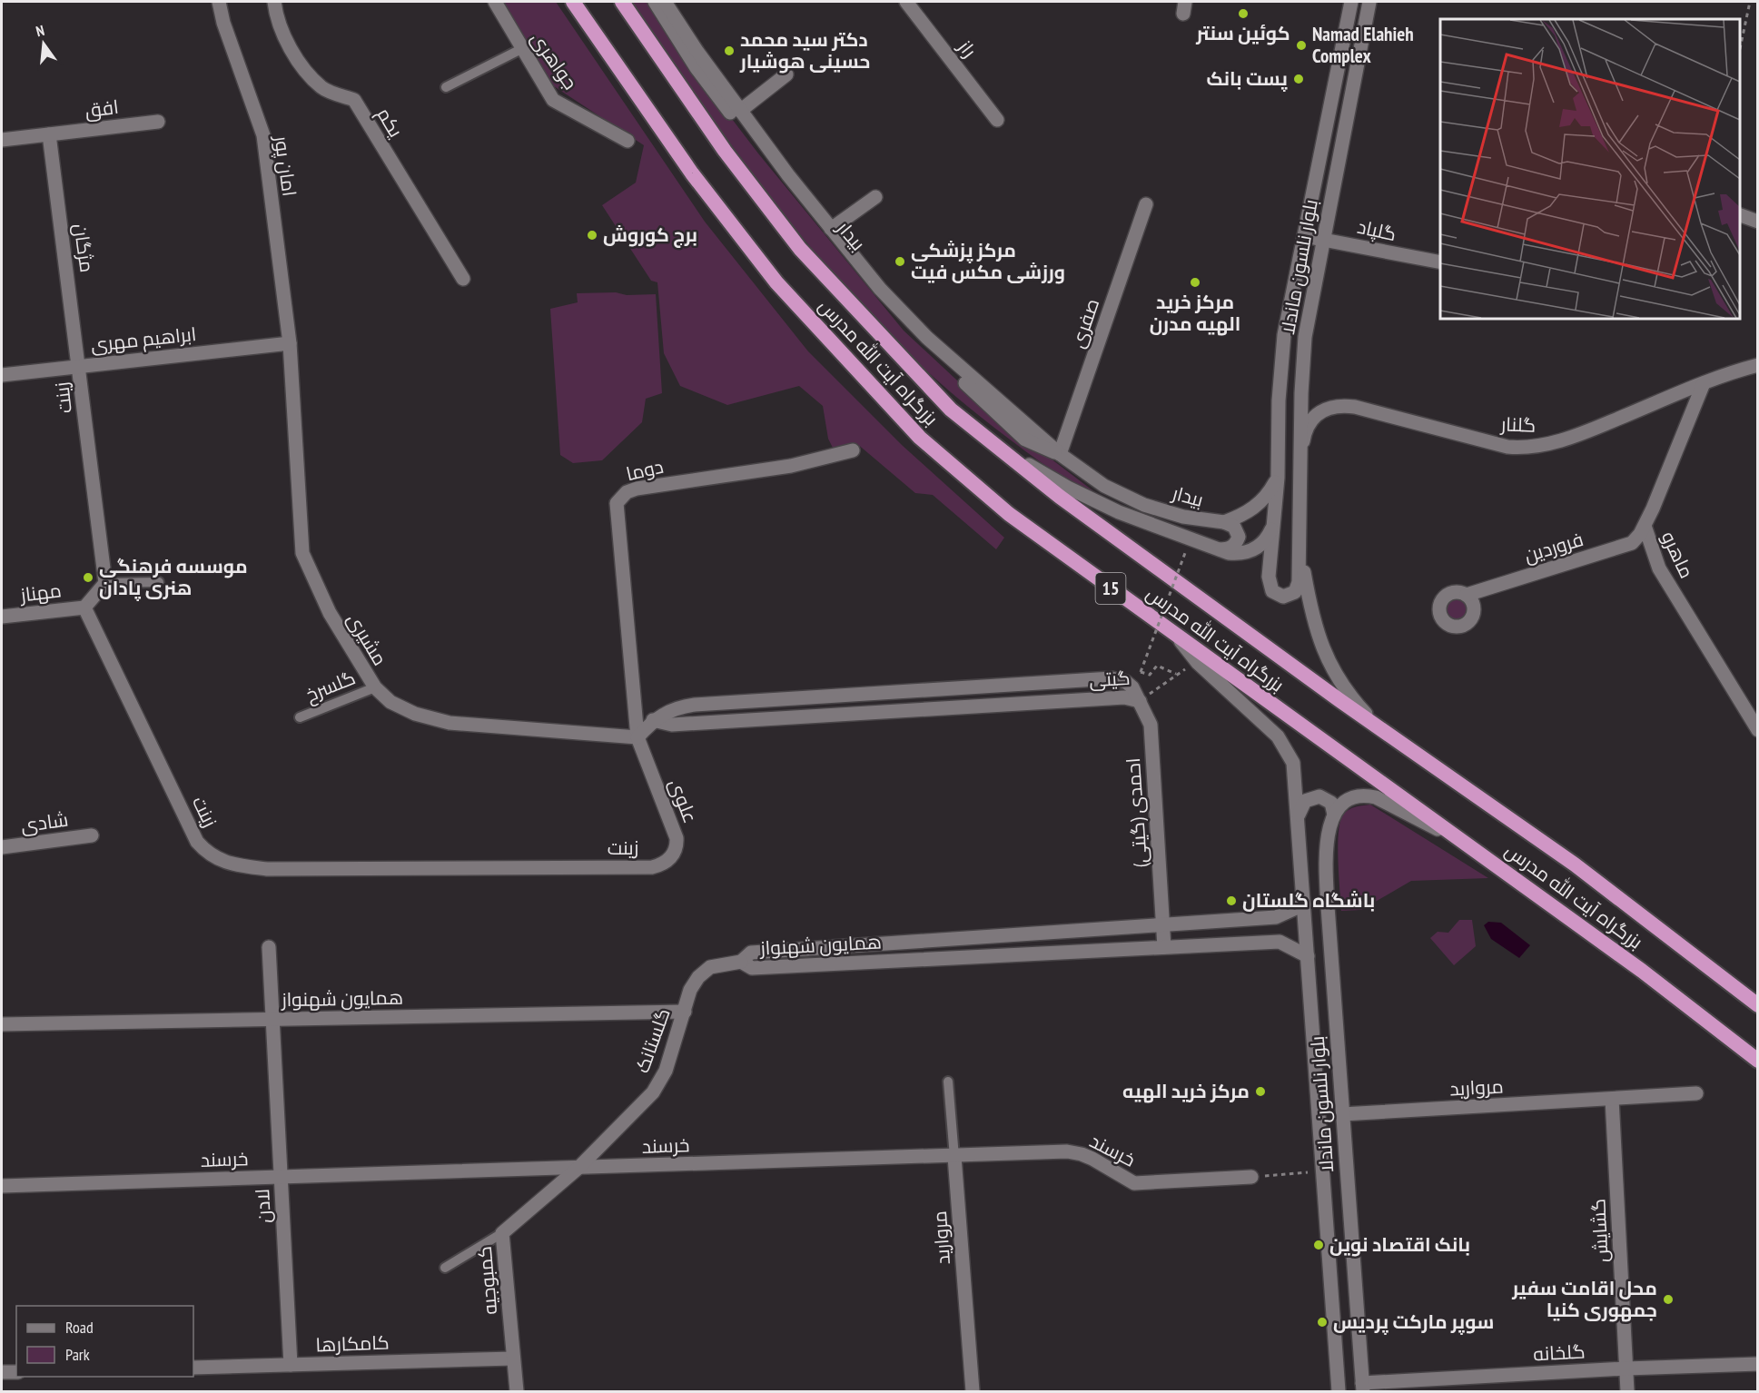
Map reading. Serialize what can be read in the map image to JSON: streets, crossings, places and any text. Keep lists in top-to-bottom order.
{
  "streets": {
    "highway": ["بزرگراه آیت الله مدرس", "15"],
    "street": [
      "راز",
      "جواهری",
      "افق",
      "یکم",
      "امان پور",
      "گلپاد",
      "بیدار",
      "مژگان",
      "بلوار نلسون ماندلا",
      "صفری",
      "ابراهیم مهری",
      "زینت",
      "گلنار",
      "دوما",
      "فروردین",
      "ماهرو",
      "مهناز",
      "مشیری",
      "گیتی",
      "علوی",
      "احمدی (گیتی)",
      "شادی",
      "همایون شهنواز",
      "گلستانک",
      "مروارید",
      "خرسند",
      "لادن",
      "گشایش",
      "کمبوجیه",
      "کامکارها",
      "گلخانه"
    ],
    "lane": ["گلسرخ"]
  },
  "crossings": [
    ["افق", "مژگان"],
    ["امان پور", "ابراهیم مهری"],
    ["امان پور", "مشیری"],
    ["گلپاد", "بلوار نلسون ماندلا"],
    ["بیدار", "صفری"],
    ["مژگان", "ابراهیم مهری"],
    ["مژگان", "زینت"],
    ["بلوار نلسون ماندلا", "بزرگراه آیت الله مدرس"],
    ["بلوار نلسون ماندلا", "گلنار"],
    ["بلوار نلسون ماندلا", "همایون شهنواز"],
    ["بلوار نلسون ماندلا", "مروارید"],
    ["بلوار نلسون ماندلا", "گلخانه"],
    ["ابراهیم مهری", "زینت"],
    ["ابراهیم مهری", "مشیری"],
    ["زینت", "مهناز"],
    ["زینت", "علوی"],
    ["گلنار", "ماهرو"],
    ["دوما", "مشیری"],
    ["دوما", "گیتی"],
    ["دوما", "علوی"],
    ["فروردین", "ماهرو"],
    ["مشیری", "گیتی"],
    ["مشیری", "گلسرخ"],
    ["مشیری", "علوی"],
    ["گیتی", "علوی"],
    ["گیتی", "احمدی (گیتی)"],
    ["احمدی (گیتی)", "همایون شهنواز"],
    ["همایون شهنواز", "گلستانک"],
    ["همایون شهنواز", "لادن"],
    ["گلستانک", "خرسند"],
    ["گلستانک", "کمبوجیه"],
    ["مروارید", "خرسند"],
    ["مروارید", "گشایش"],
    ["خرسند", "لادن"],
    ["خرسند", "کمبوجیه"],
    ["لادن", "کامکارها"],
    ["گشایش", "گلخانه"],
    ["کمبوجیه", "کامکارها"]
  ],
  "places": [
    "کوئین سنتر",
    "Namad Elahieh Complex",
    "دکتر سید محمد حسینی هوشیار",
    "پست بانک",
    "برج کوروش",
    "مرکز پزشکی ورزشی مکس فیت",
    "مرکز خرید الهیه مدرن",
    "موسسه فرهنگی هنری پادان",
    "باشگاه گلستان",
    "مرکز خرید الهیه",
    "بانک اقتصاد نوین",
    "محل اقامت سفیر جمهوری کنیا",
    "سوپر مارکت پردیس"
  ],
  "legend": ["Road", "Park"],
  "north": "top"
}
